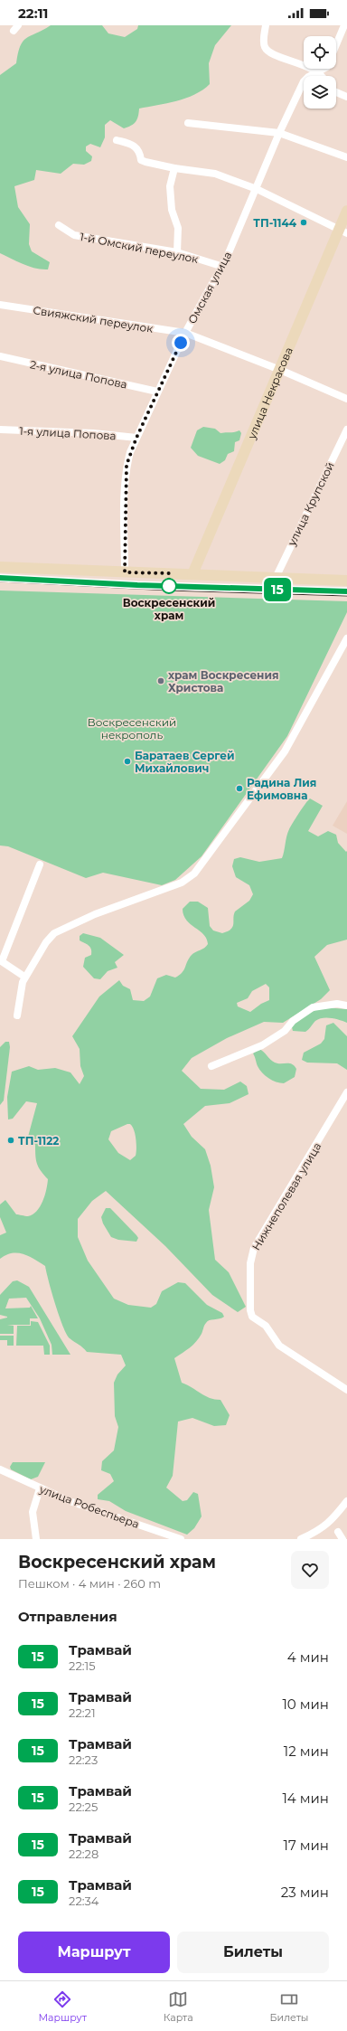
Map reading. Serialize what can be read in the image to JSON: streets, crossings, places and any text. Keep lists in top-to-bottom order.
{
  "streets": {
    "street": [
      "1-й Омский переулок",
      "Омская улица",
      "Свияжский переулок",
      "2-я улица Попова",
      "улица Некрасова",
      "1-я улица Попова",
      "улица Крупской",
      "Нижнеполевая улица",
      "улица Робеспьера"
    ]
  },
  "crossings": [
    ["1-й Омский переулок", "Омская улица"],
    ["Омская улица", "Свияжский переулок"],
    ["Омская улица", "2-я улица Попова"],
    ["Омская улица", "1-я улица Попова"],
    ["Свияжский переулок", "улица Некрасова"]
  ],
  "parks": ["Воскресенский некрополь"],
  "places": [
    "ТП-1144",
    "Воскресенский храм",
    "храм Воскресения Христова",
    "Баратаев Сергей Михайлович",
    "Радина Лия Ефимовна",
    "ТП-1122"
  ],
  "lines": ["tram line 15"],
  "page": {
    "status": "22:11",
    "on_map": "15",
    "heading": [
      ["Воскресенский храм", "Пешком · 4 мин · 260 m"],
      "Отправления"
    ],
    "list": [
      {
        "mark": "15",
        "name": "Трамвай",
        "note": "22:15",
        "value": "4 мин"
      },
      {
        "mark": "15",
        "name": "Трамвай",
        "note": "22:21",
        "value": "10 мин"
      },
      {
        "mark": "15",
        "name": "Трамвай",
        "note": "22:23",
        "value": "12 мин"
      },
      {
        "mark": "15",
        "name": "Трамвай",
        "note": "22:25",
        "value": "14 мин"
      },
      {
        "mark": "15",
        "name": "Трамвай",
        "note": "22:28",
        "value": "17 мин"
      },
      {
        "mark": "15",
        "name": "Трамвай",
        "note": "22:34",
        "value": "23 мин"
      }
    ],
    "buttons": ["Маршрут", "Билеты"],
    "tabs": ["Маршрут", "Карта", "Билеты"]
  }
}
